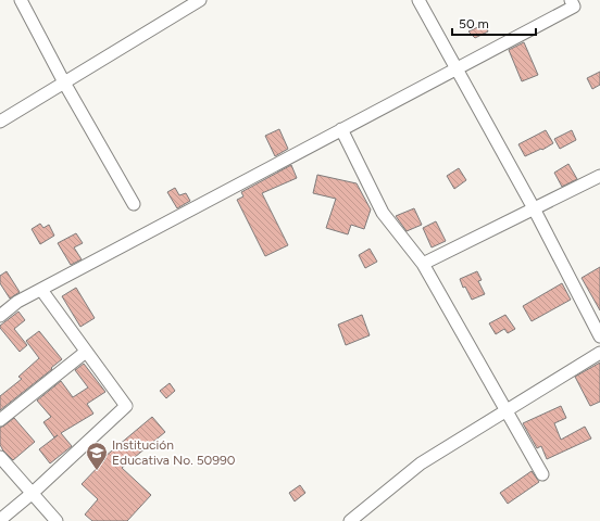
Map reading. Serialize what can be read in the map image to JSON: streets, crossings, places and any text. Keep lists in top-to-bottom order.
{
  "places": {
    "school or university": ["Institución Educativa No. 50990"]
  },
  "scale_bar": "50 m"
}
